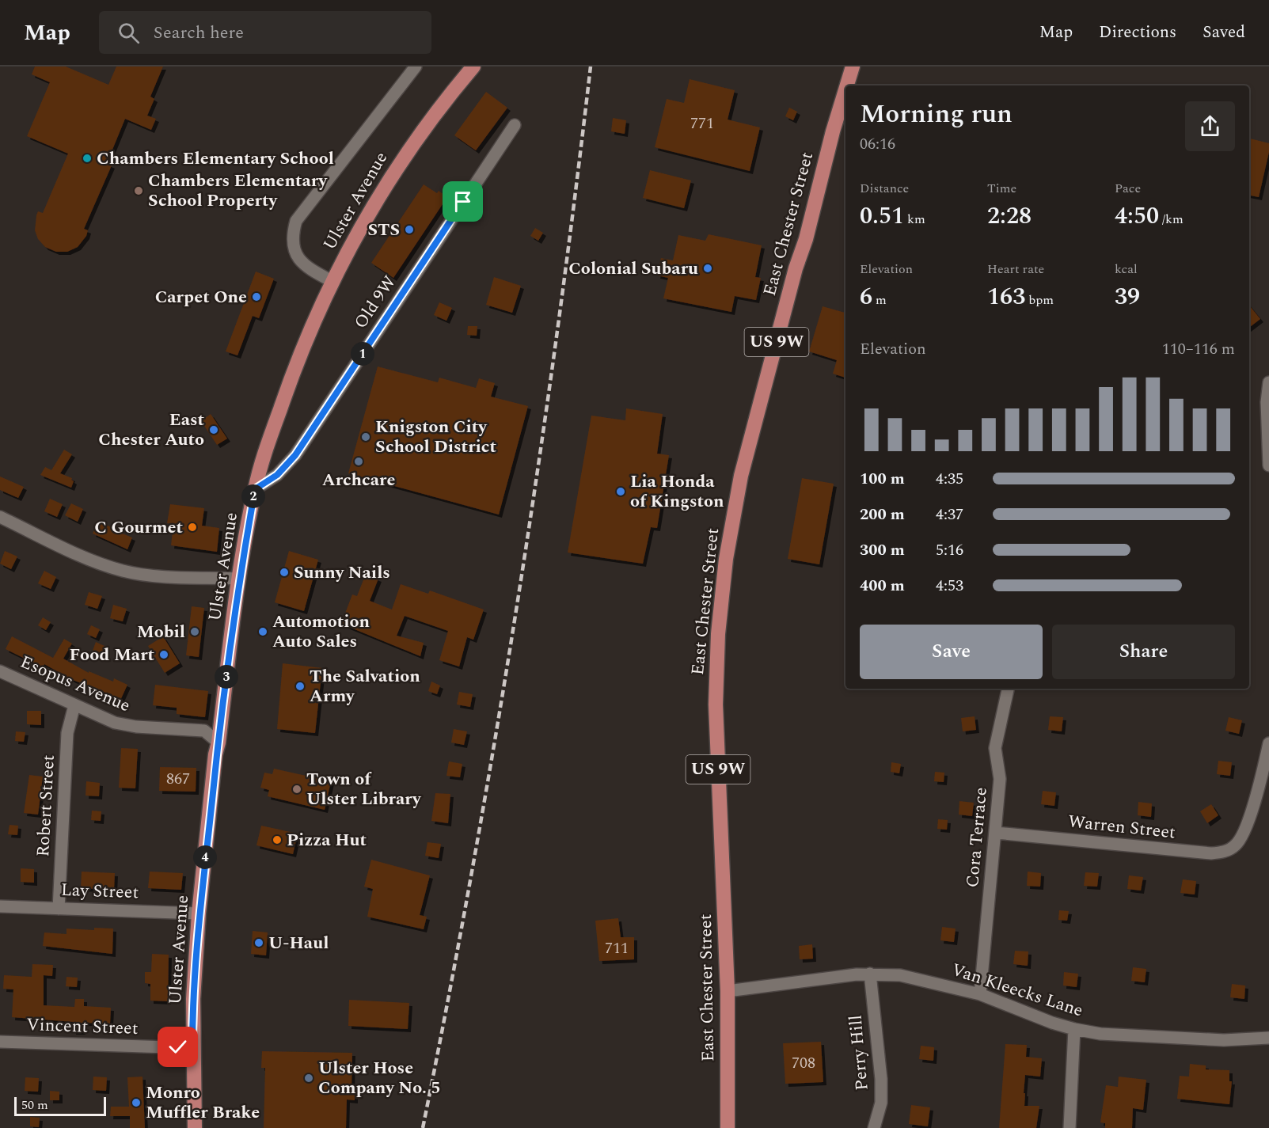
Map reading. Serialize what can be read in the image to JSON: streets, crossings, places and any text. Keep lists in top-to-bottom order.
{
  "streets": {
    "main road": ["Ulster Avenue", "East Chester Street", "US 9W"],
    "street": [
      "Old 9W",
      "Esopus Avenue",
      "Robert Street",
      "Warren Street",
      "Cora Terrace",
      "Lay Street",
      "Van Kleecks Lane",
      "Vincent Street",
      "Perry Hill"
    ]
  },
  "crossings": [
    ["Ulster Avenue", "Old 9W"],
    ["Ulster Avenue", "Esopus Avenue"],
    ["Ulster Avenue", "Lay Street"],
    ["Ulster Avenue", "Vincent Street"],
    ["East Chester Street", "Van Kleecks Lane"],
    ["Esopus Avenue", "Robert Street"],
    ["Robert Street", "Lay Street"],
    ["Warren Street", "Cora Terrace"],
    ["Cora Terrace", "Van Kleecks Lane"],
    ["Van Kleecks Lane", "Perry Hill"]
  ],
  "places": [
    "Chambers Elementary School",
    "Chambers Elementary School Property",
    "STS",
    "Colonial Subaru",
    "Carpet One",
    "East Chester Auto",
    "Knigston City School District",
    "Archcare",
    "Lia Honda of Kingston",
    "C Gourmet",
    "Sunny Nails",
    "Mobil",
    "Automotion Auto Sales",
    "Food Mart",
    "The Salvation Army",
    "Town of Ulster Library",
    "Pizza Hut",
    "U-Haul",
    "Ulster Hose Company No. 5",
    "Monro Muffler Brake"
  ],
  "house_numbers": [
    "771",
    "867",
    "711",
    "708"
  ],
  "scale_bar": "50 m",
  "page": {
    "header": "Map",
    "search": "Search here",
    "nav": ["Map", "Directions", "Saved"],
    "heading": ["Morning run", "06:16"],
    "stats": [
      ["Distance", "0.51 km"],
      ["Time", "2:28"],
      ["Pace", "4:50 /km"],
      ["Elevation", "6 m"],
      ["Heart rate", "163 bpm"],
      ["kcal", "39"]
    ],
    "chart": ["Elevation", "110–116 m"],
    "pins": [
      "1",
      "2",
      "3",
      "4"
    ],
    "list": [
      {
        "name": "100 m",
        "note": "4:35"
      },
      {
        "name": "200 m",
        "note": "4:37"
      },
      {
        "name": "300 m",
        "note": "5:16"
      },
      {
        "name": "400 m",
        "note": "4:53"
      }
    ],
    "buttons": ["Save", "Share"],
    "scale": "50 m"
  }
}
